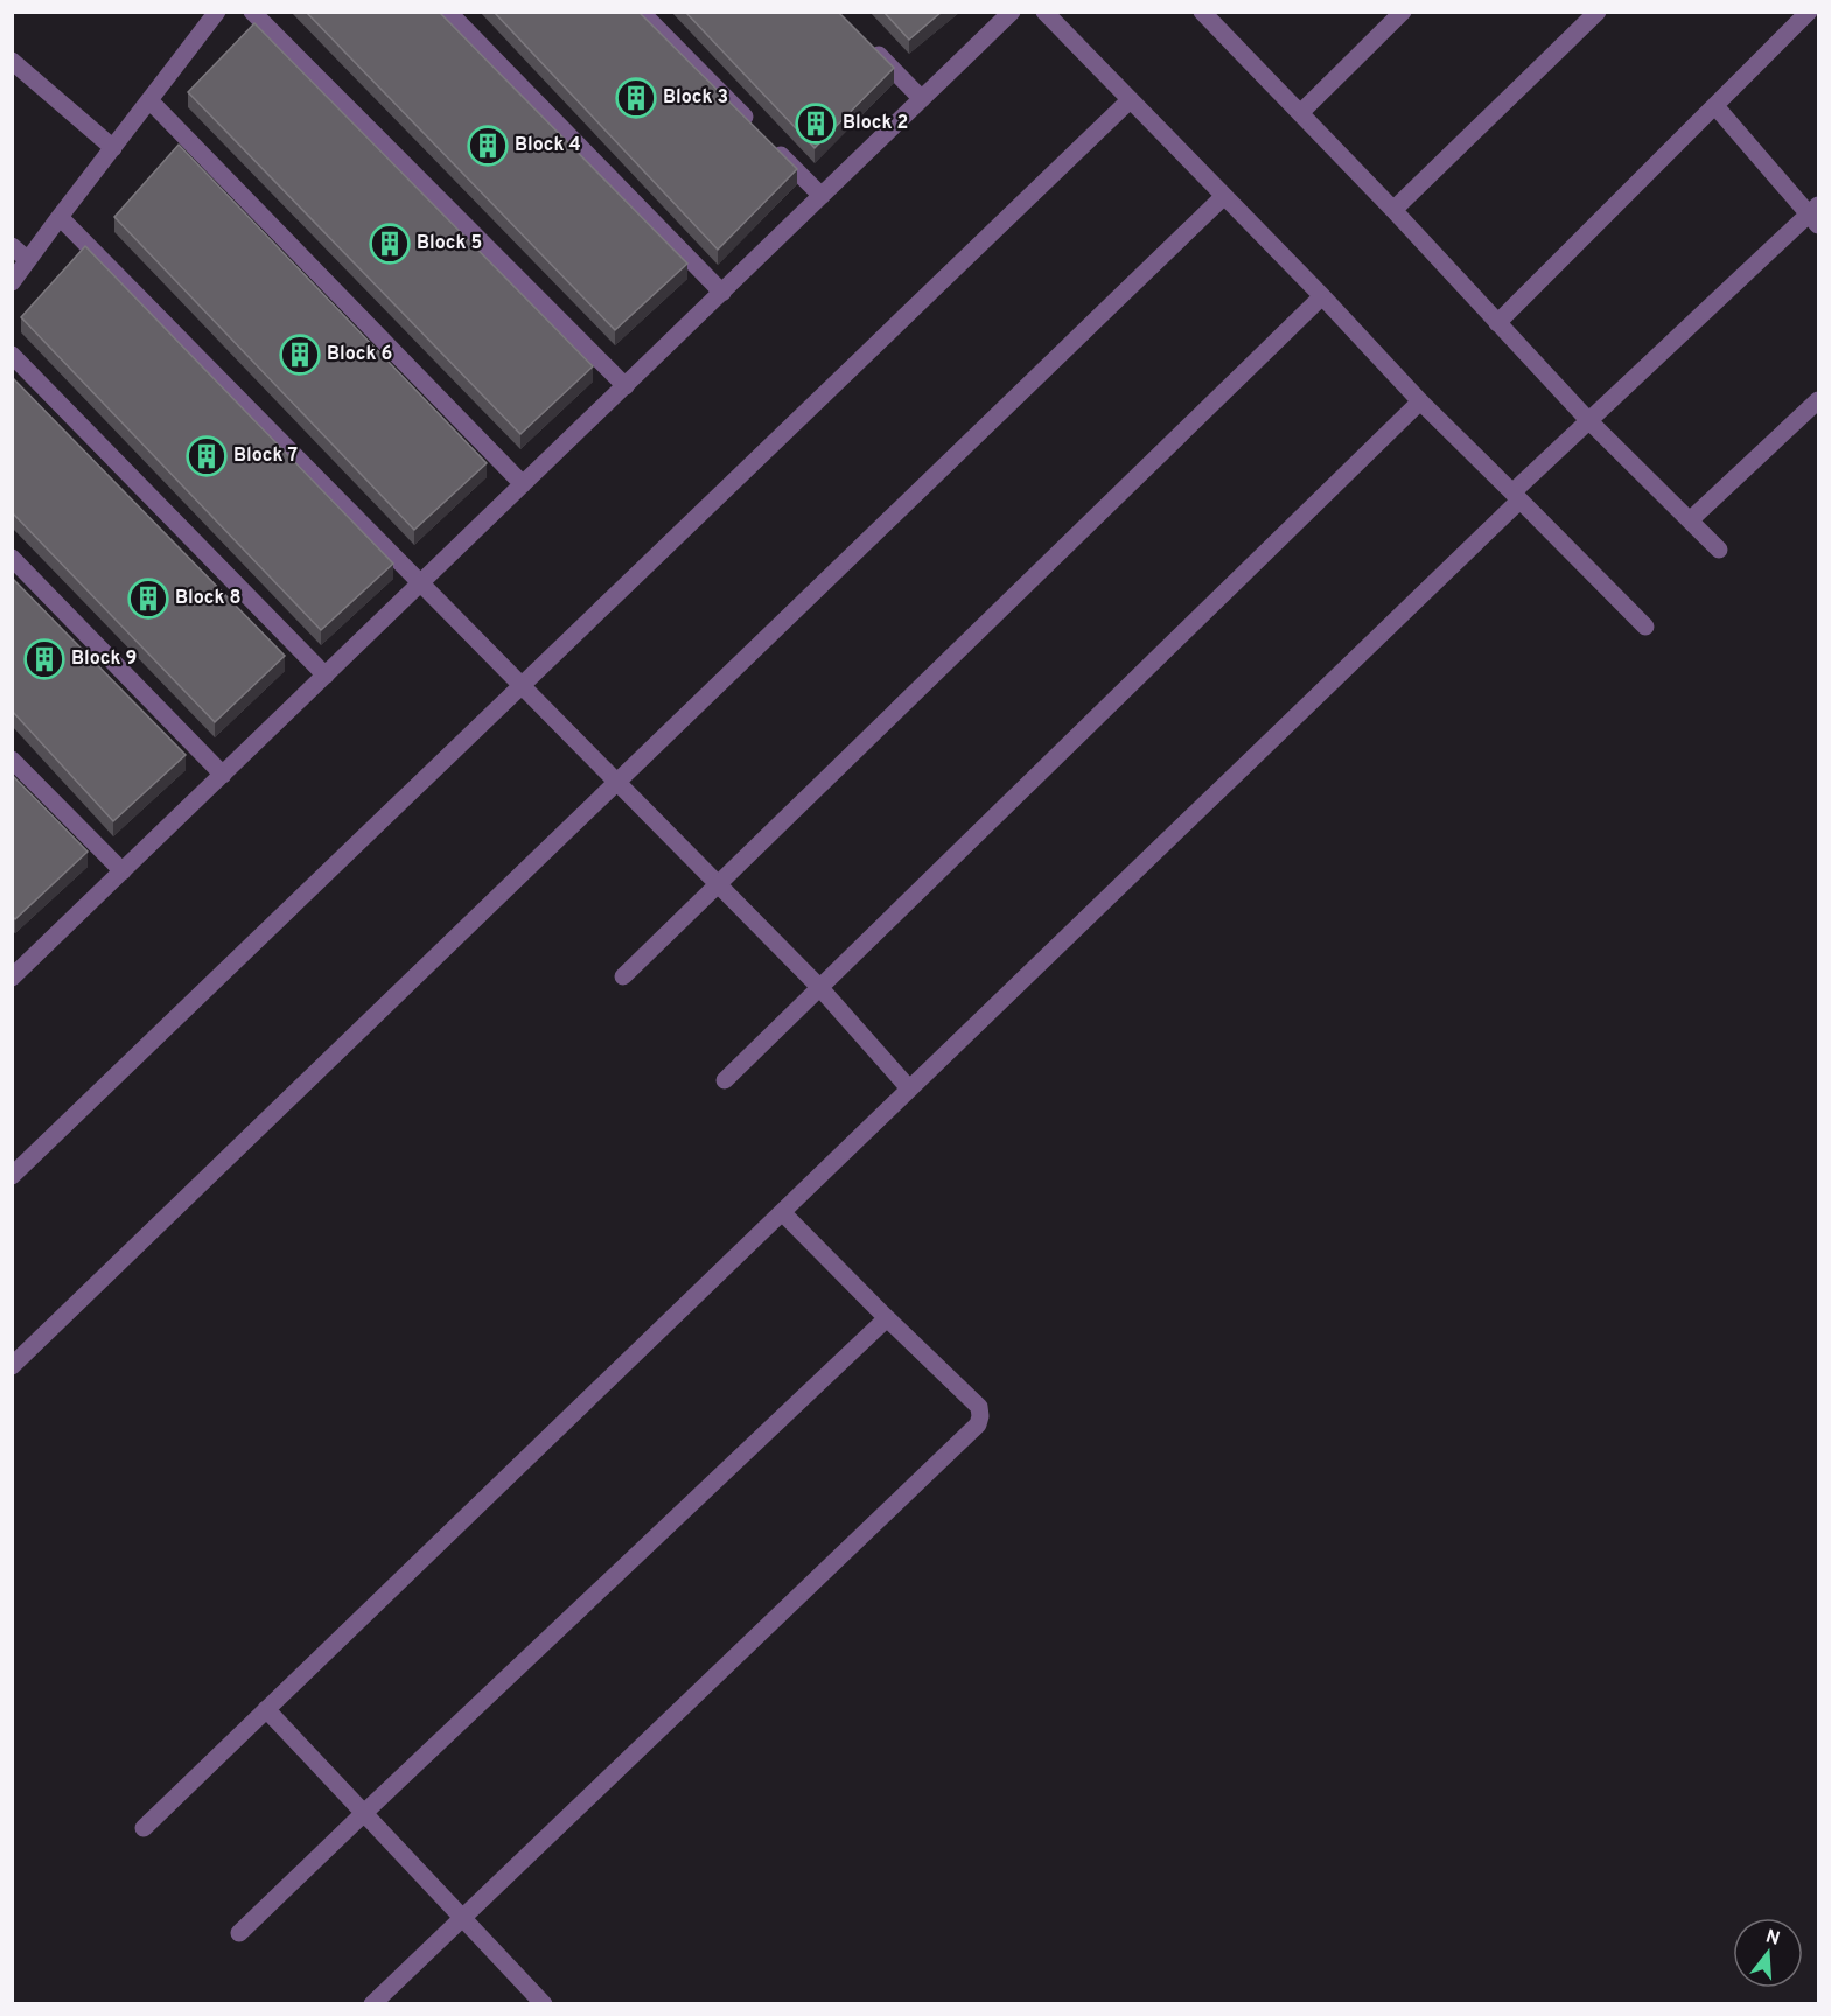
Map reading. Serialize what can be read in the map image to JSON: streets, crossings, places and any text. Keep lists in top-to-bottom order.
{
  "places": {
    "building": [
      "Block 3",
      "Block 2",
      "Block 4",
      "Block 5",
      "Block 6",
      "Block 7",
      "Block 8",
      "Block 9"
    ]
  },
  "north": "top"
}
